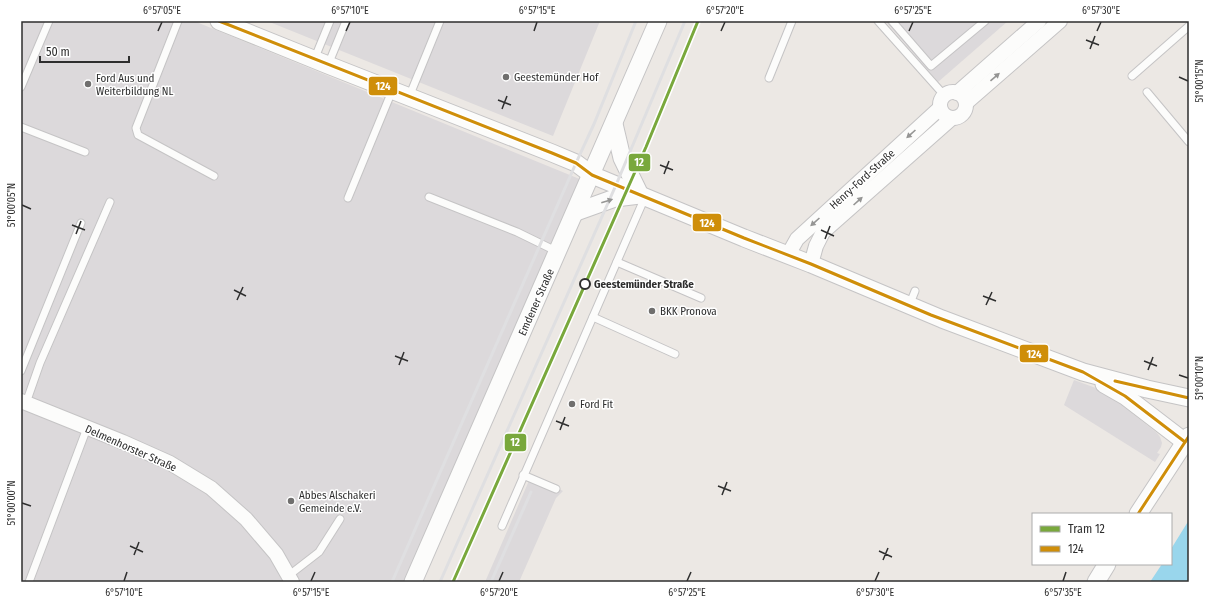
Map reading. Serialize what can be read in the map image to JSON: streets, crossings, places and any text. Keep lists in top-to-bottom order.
{
  "streets": {
    "street": ["Henry-Ford-Straße", "Emdener Straße", "Delmenhorster Straße"]
  },
  "places": [
    "Geestemünder Hof",
    "Ford Aus und Weiterbildung NL",
    "Geestemünder Straße",
    "BKK Pronova",
    "Ford Fit",
    "Abbes Alschakeri Gemeinde e.V."
  ],
  "lines": ["tram line 12", "transit line 124"],
  "legend": ["Tram 12", "124"],
  "scale_bar": "50 m",
  "coordinates": [
    "6°57'05\"E",
    "6°57'10\"E",
    "6°57'15\"E",
    "6°57'20\"E",
    "6°57'25\"E",
    "6°57'30\"E",
    "51°00'15\"N",
    "51°00'05\"N",
    "51°00'10\"N",
    "51°00'00\"N",
    "6°57'35\"E"
  ]
}
